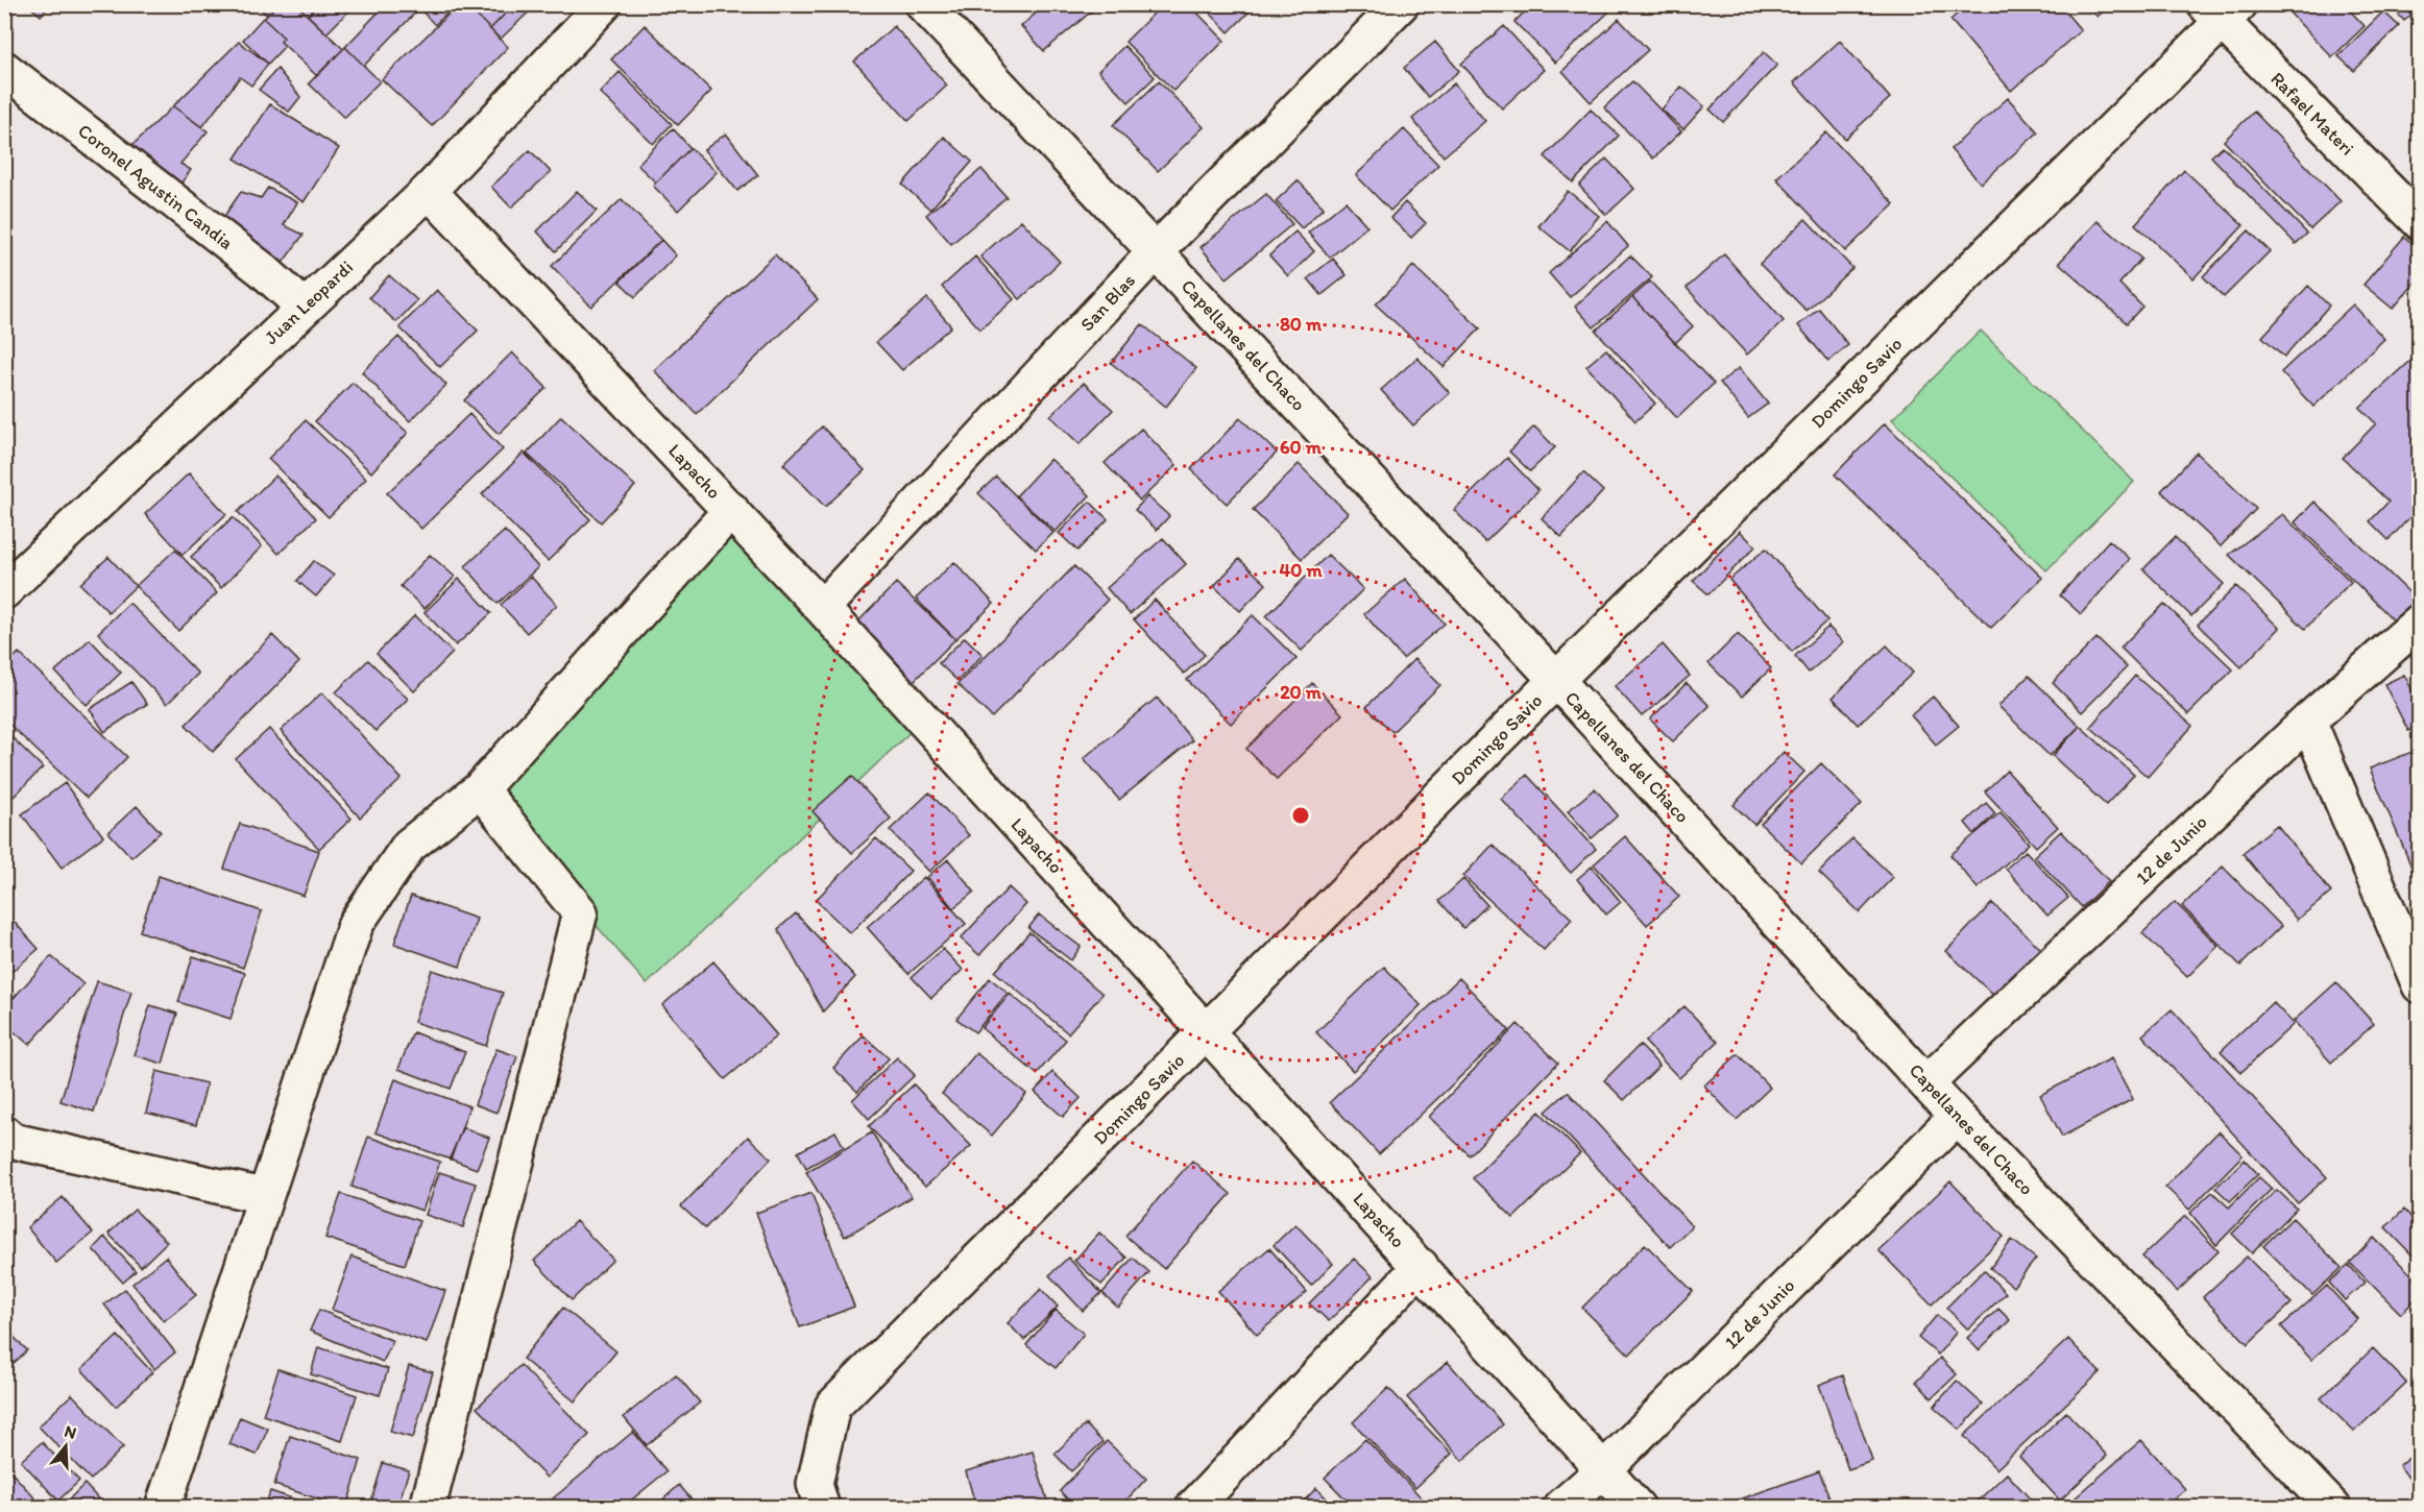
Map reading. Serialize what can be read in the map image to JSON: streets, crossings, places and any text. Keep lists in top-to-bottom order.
{
  "streets": {
    "street": [
      "Rafael Materi",
      "Coronel Agustin Candia",
      "Juan Leopardi",
      "San Blas",
      "Capellanes del Chaco",
      "Domingo Savio",
      "Lapacho",
      "12 de Junio"
    ]
  },
  "crossings": [
    ["Rafael Materi", "Domingo Savio"],
    ["Coronel Agustin Candia", "Juan Leopardi"],
    ["Juan Leopardi", "Lapacho"],
    ["San Blas", "Capellanes del Chaco"],
    ["San Blas", "Lapacho"],
    ["Capellanes del Chaco", "Domingo Savio"],
    ["Capellanes del Chaco", "12 de Junio"],
    ["Domingo Savio", "Lapacho"],
    ["Lapacho", "12 de Junio"]
  ],
  "north": "top",
  "rings": [
    "80 m",
    "60 m",
    "40 m",
    "20 m"
  ]
}
